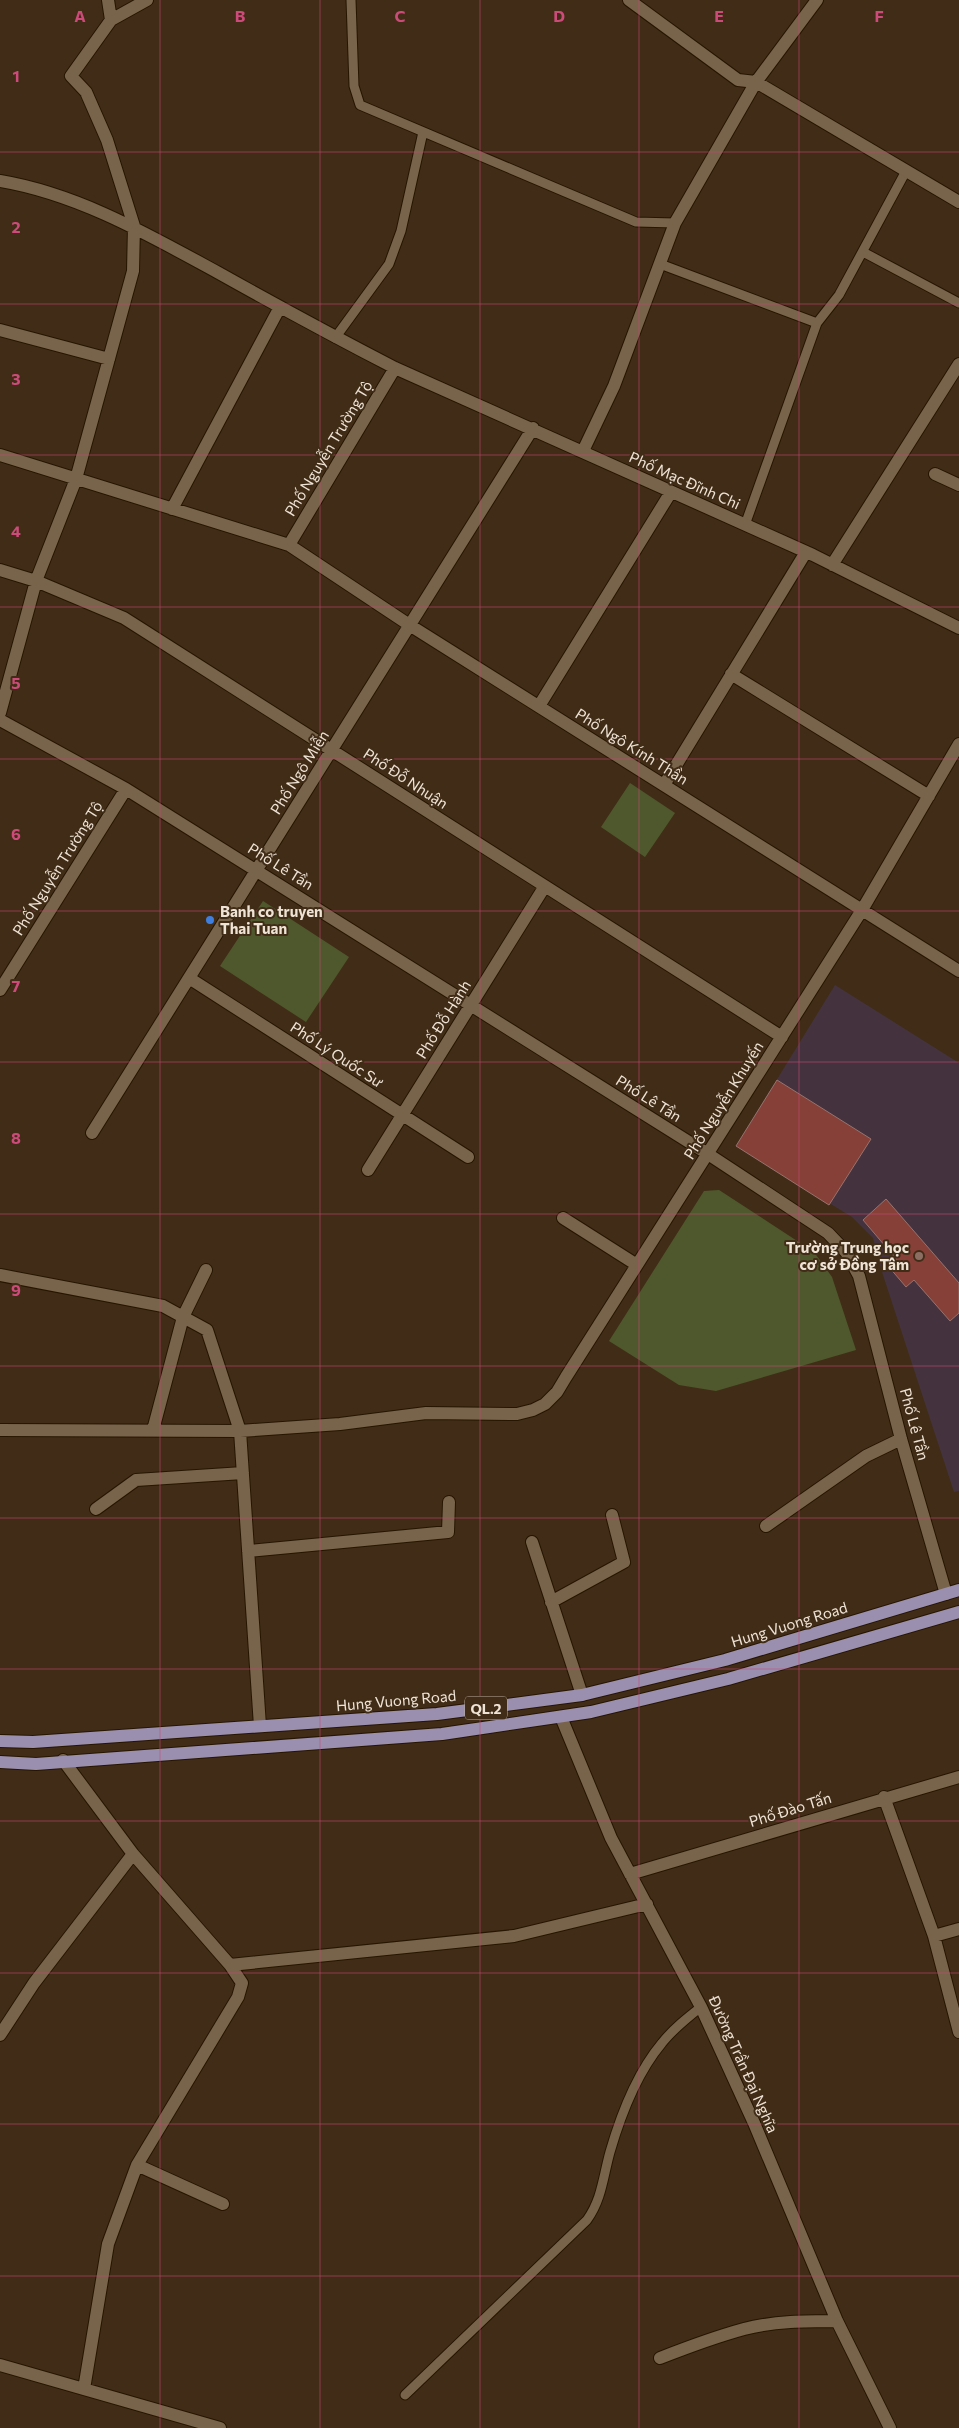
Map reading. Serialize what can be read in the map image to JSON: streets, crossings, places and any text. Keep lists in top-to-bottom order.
{
  "streets": {
    "main road": ["Hung Vuong Road", "QL.2"],
    "street": [
      "Phố Nguyễn Trường Tộ",
      "Phố Mạc Đĩnh Chi",
      "Phố Ngô Kính Thần",
      "Phố Ngô Miễn",
      "Phố Đỗ Nhuận",
      "Phố Lê Tần",
      "Phố Đỗ Hành",
      "Phố Lý Quốc Sư",
      "Phố Nguyễn Khuyến",
      "Phố Đào Tấn",
      "Đường Trần Đại Nghĩa"
    ]
  },
  "crossings": [
    ["Phố Nguyễn Trường Tộ", "Phố Mạc Đĩnh Chi"],
    ["Phố Nguyễn Trường Tộ", "Phố Ngô Kính Thần"],
    ["Phố Nguyễn Trường Tộ", "Phố Lê Tần"],
    ["Phố Mạc Đĩnh Chi", "Phố Ngô Miễn"],
    ["Phố Ngô Kính Thần", "Phố Ngô Miễn"],
    ["Phố Ngô Kính Thần", "Phố Nguyễn Khuyến"],
    ["Phố Ngô Miễn", "Phố Đỗ Nhuận"],
    ["Phố Ngô Miễn", "Phố Lê Tần"],
    ["Phố Ngô Miễn", "Phố Lý Quốc Sư"],
    ["Phố Đỗ Nhuận", "Phố Đỗ Hành"],
    ["Phố Đỗ Nhuận", "Phố Nguyễn Khuyến"],
    ["Phố Lê Tần", "Phố Đỗ Hành"],
    ["Phố Lê Tần", "Phố Nguyễn Khuyến"],
    ["Phố Lê Tần", "Hung Vuong Road"],
    ["Phố Đỗ Hành", "Phố Lý Quốc Sư"],
    ["QL.2", "Đường Trần Đại Nghĩa"],
    ["Phố Đào Tấn", "Đường Trần Đại Nghĩa"]
  ],
  "places": ["Banh co truyen Thai Tuan", "Trường Trung học cơ sở Đồng Tâm"],
  "grid": {
    "columns": [
      "A",
      "B",
      "C",
      "D",
      "E",
      "F"
    ],
    "rows": [
      "1",
      "2",
      "3",
      "4",
      "5",
      "6",
      "7",
      "8",
      "9"
    ]
  }
}
